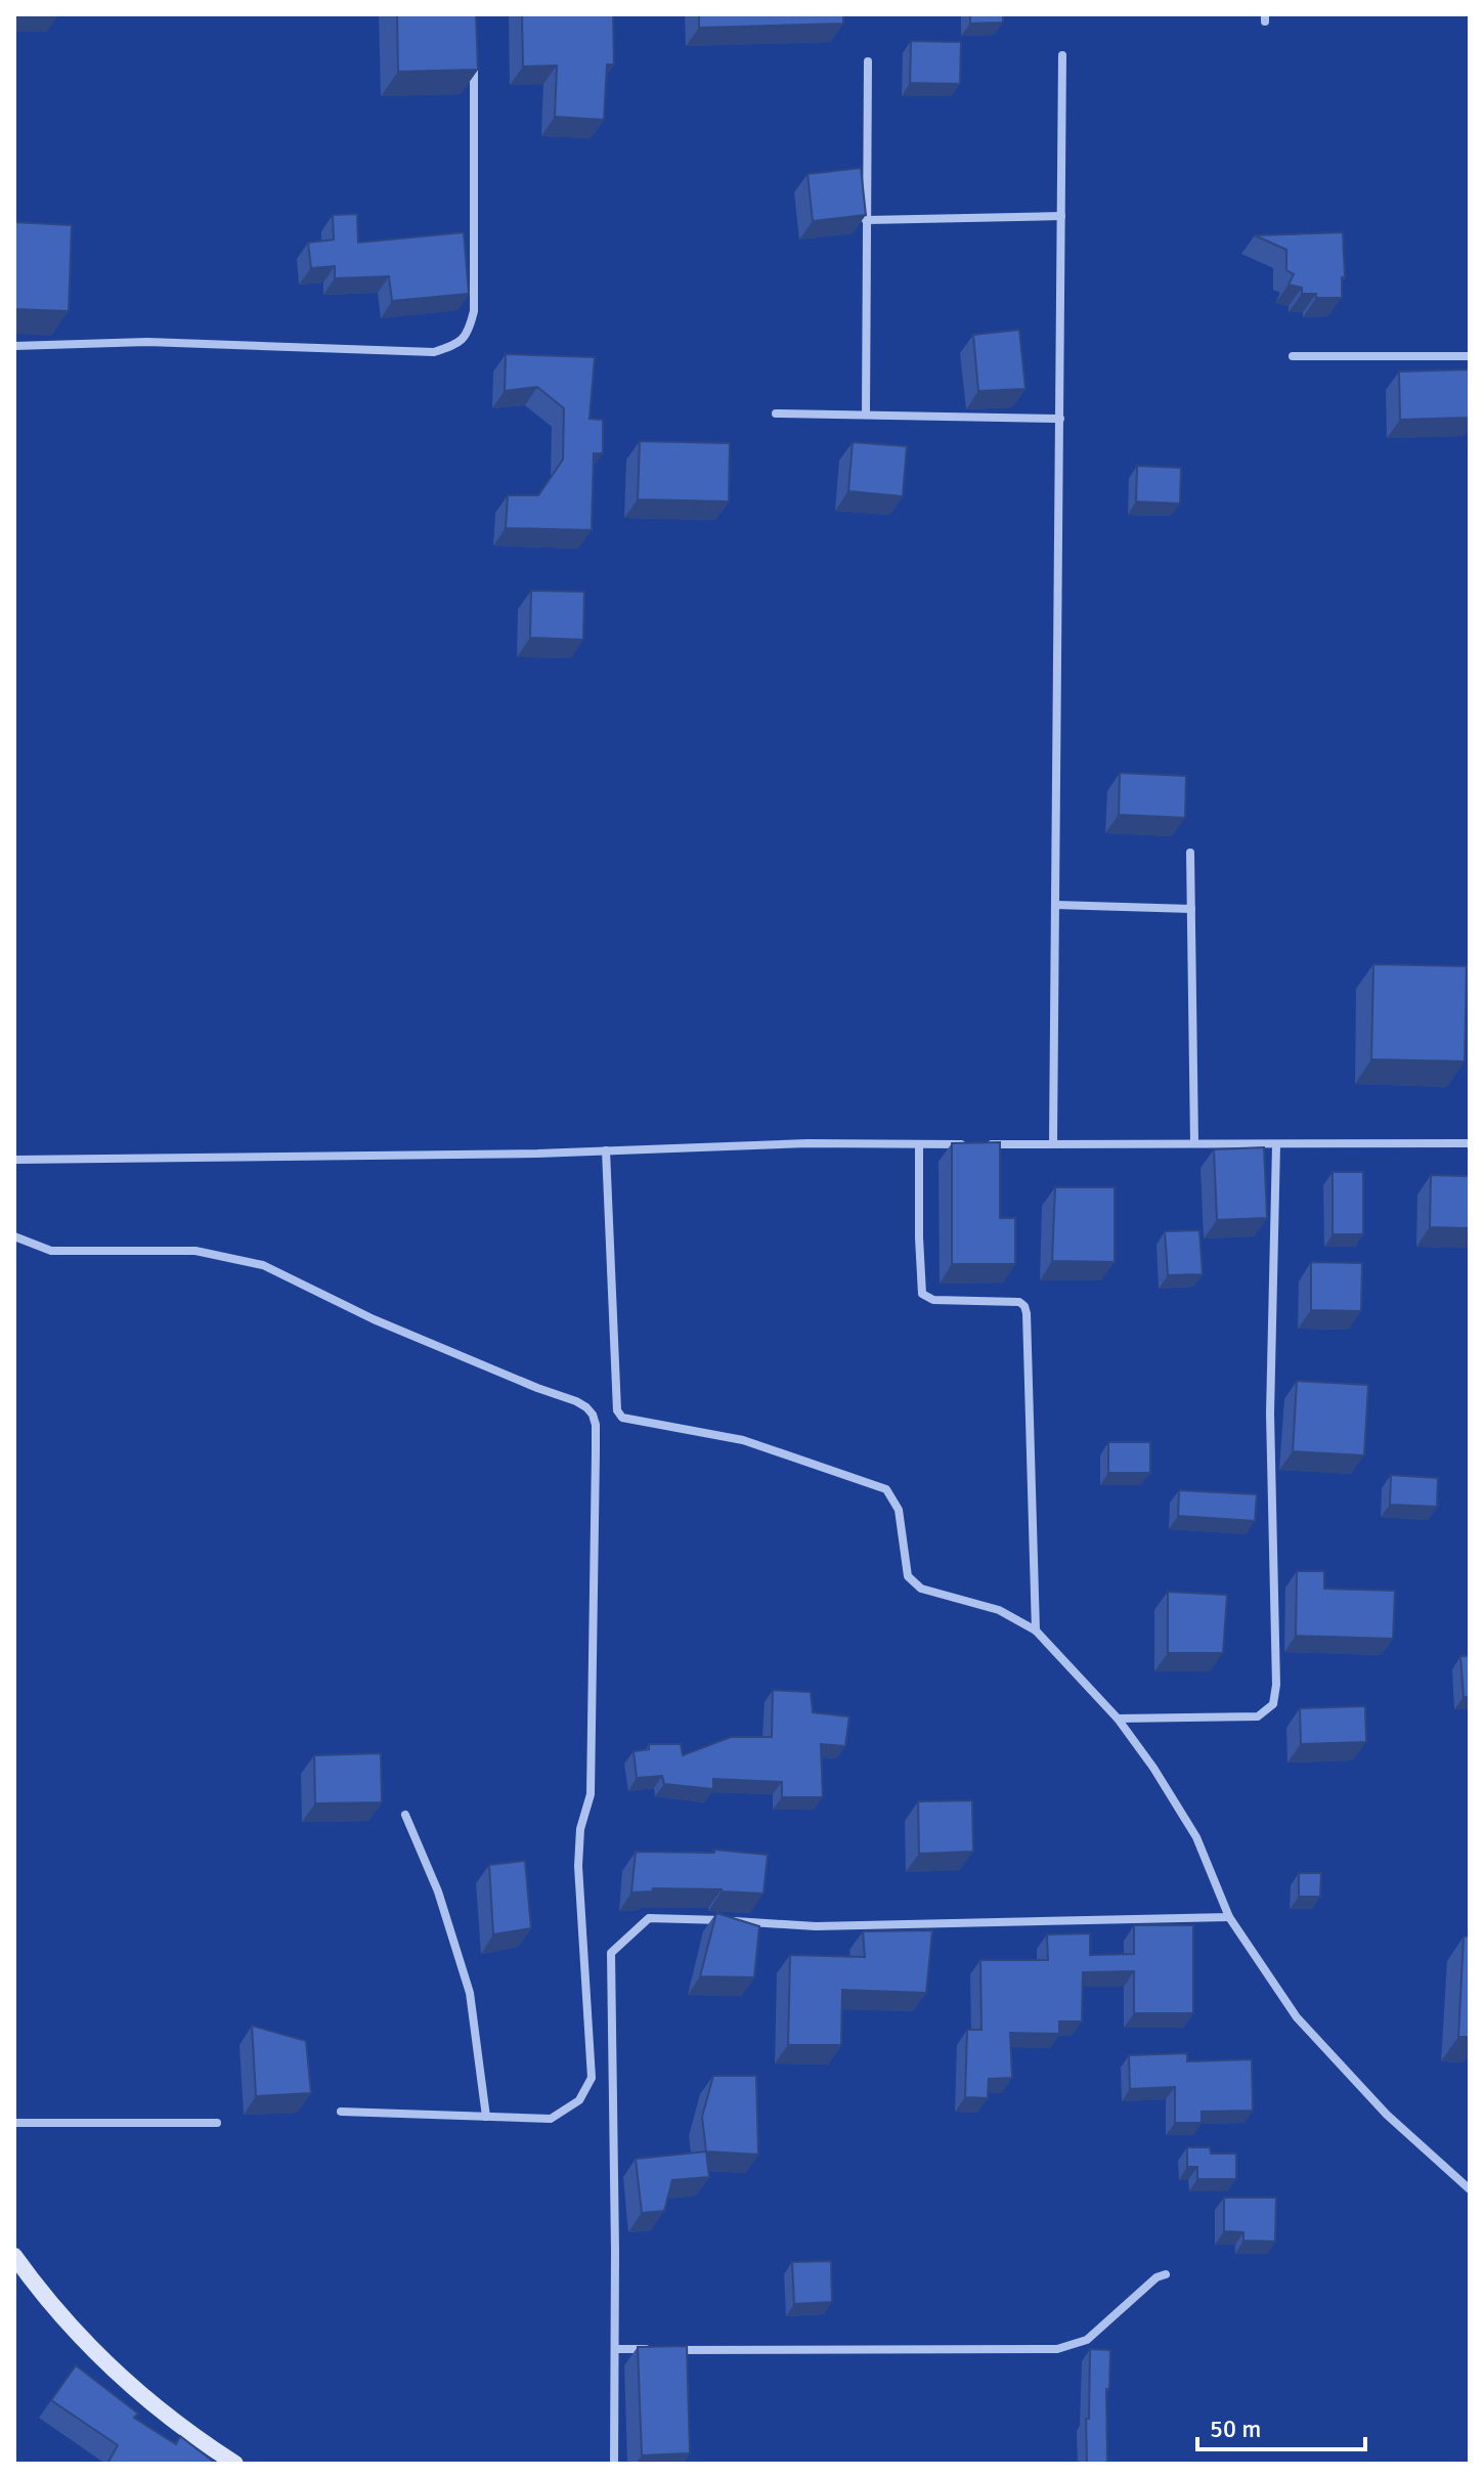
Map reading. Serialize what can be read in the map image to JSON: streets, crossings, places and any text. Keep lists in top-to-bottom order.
{
  "scale_bar": "50 m"
}
